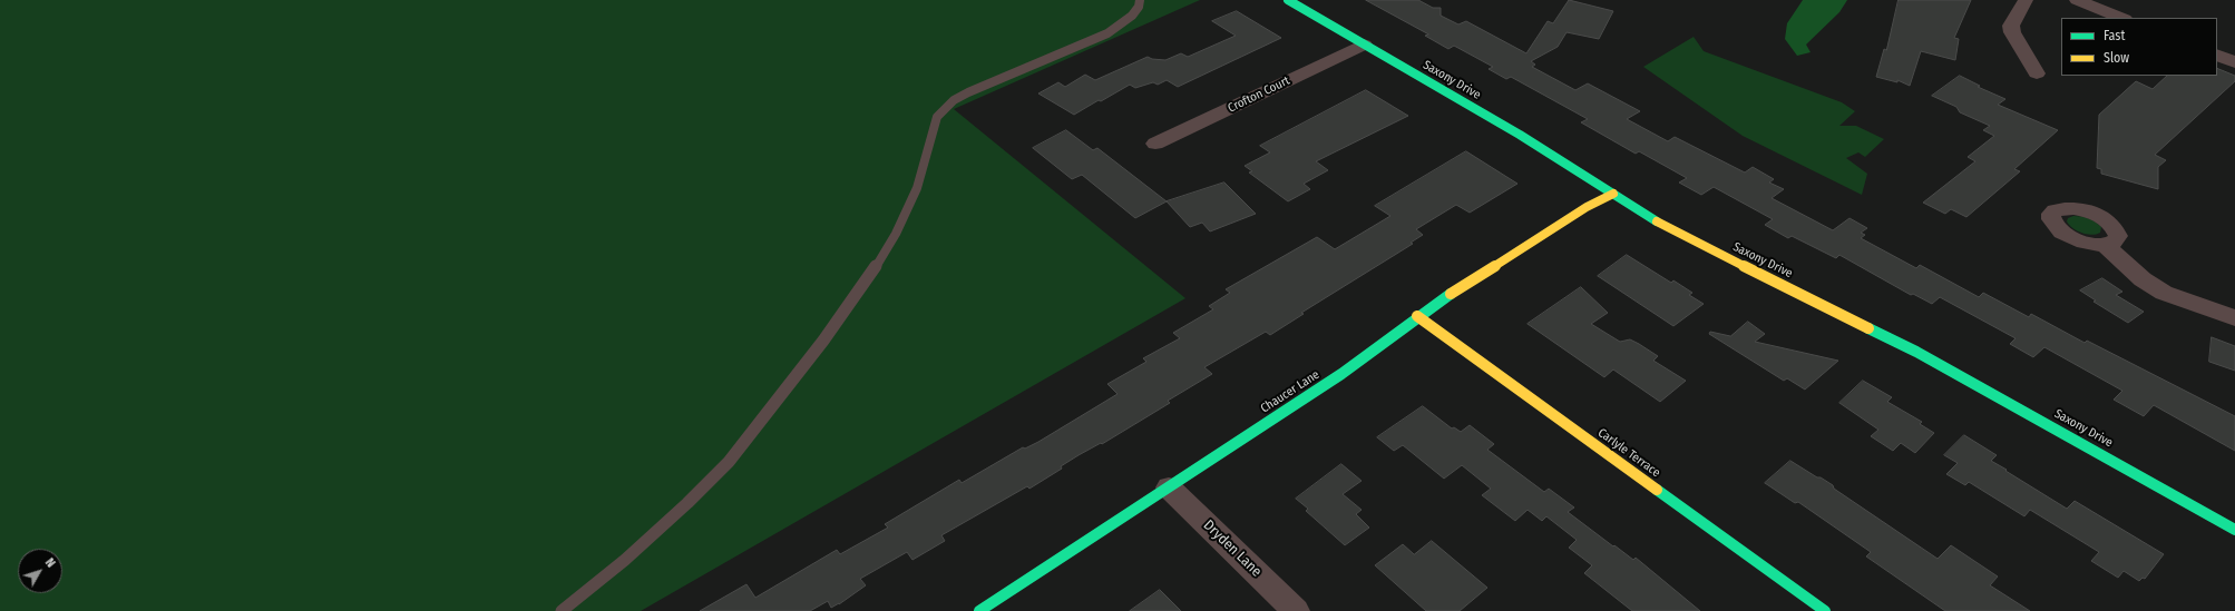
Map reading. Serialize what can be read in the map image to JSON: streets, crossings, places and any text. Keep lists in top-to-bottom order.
{
  "streets": {
    "street": [
      "Saxony Drive",
      "Crofton Court",
      "Chaucer Lane",
      "Carlyle Terrace",
      "Dryden Lane"
    ]
  },
  "crossings": [
    ["Saxony Drive", "Crofton Court"],
    ["Saxony Drive", "Chaucer Lane"],
    ["Chaucer Lane", "Carlyle Terrace"],
    ["Chaucer Lane", "Dryden Lane"]
  ],
  "legend": ["Fast", "Slow"],
  "north": "top right"
}
